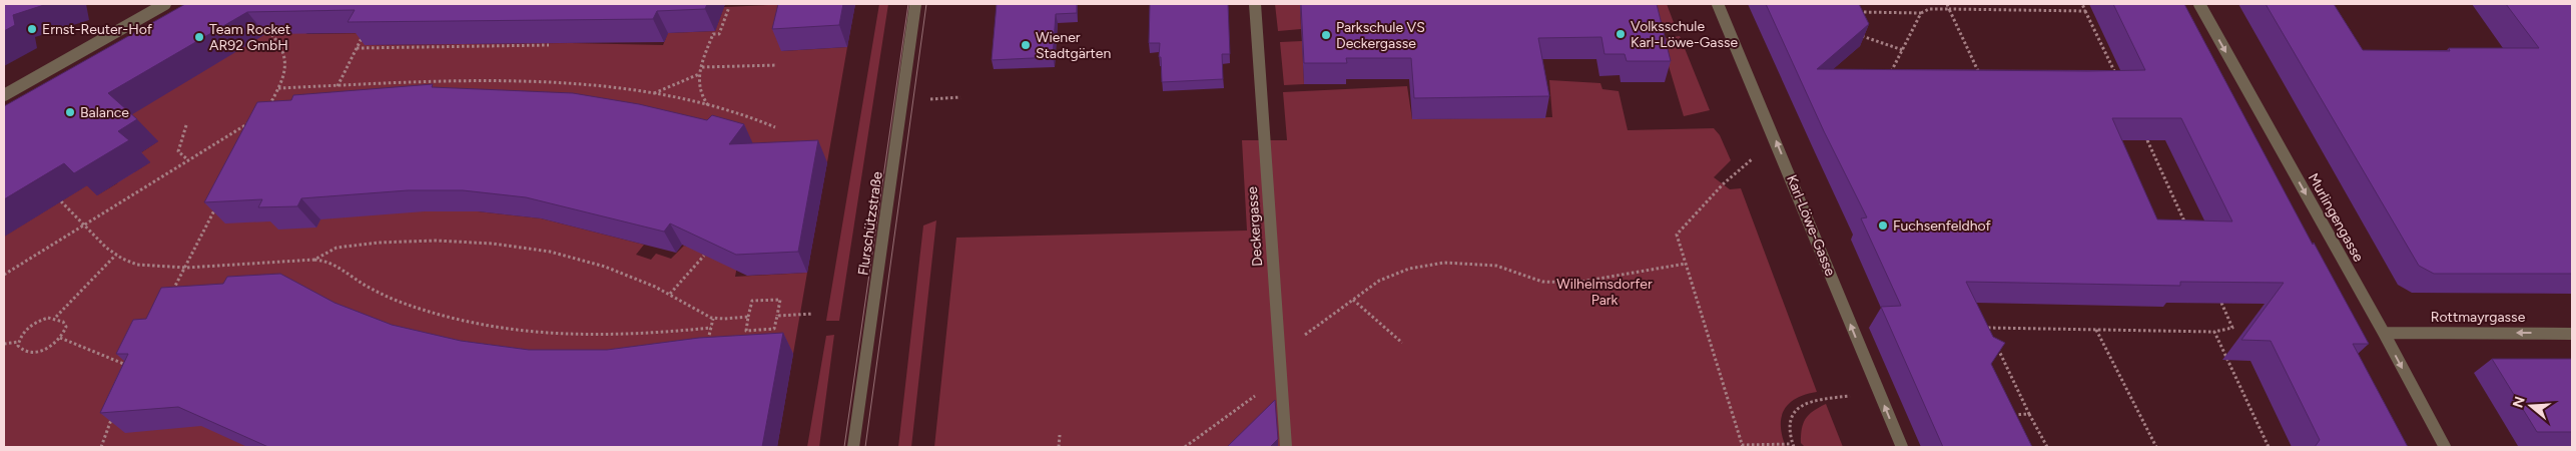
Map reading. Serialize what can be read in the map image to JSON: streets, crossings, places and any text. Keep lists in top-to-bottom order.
{
  "streets": {
    "street": [
      "Murlingengasse",
      "Flurschützstraße",
      "Karl-Löwe-Gasse",
      "Deckergasse",
      "Rottmayrgasse"
    ]
  },
  "crossings": [
    ["Murlingengasse", "Rottmayrgasse"]
  ],
  "one_way": ["Murlingengasse", "Karl-Löwe-Gasse", "Rottmayrgasse"],
  "parks": ["Wilhelmsdorfer Park"],
  "places": [
    "Ernst-Reuter-Hof",
    "Volksschule Karl-Löwe-Gasse",
    "Parkschule VS Deckergasse",
    "Team Rocket AR92 GmbH",
    "Wiener Stadtgärten",
    "Balance",
    "Fuchsenfeldhof"
  ],
  "north": "left"
}
